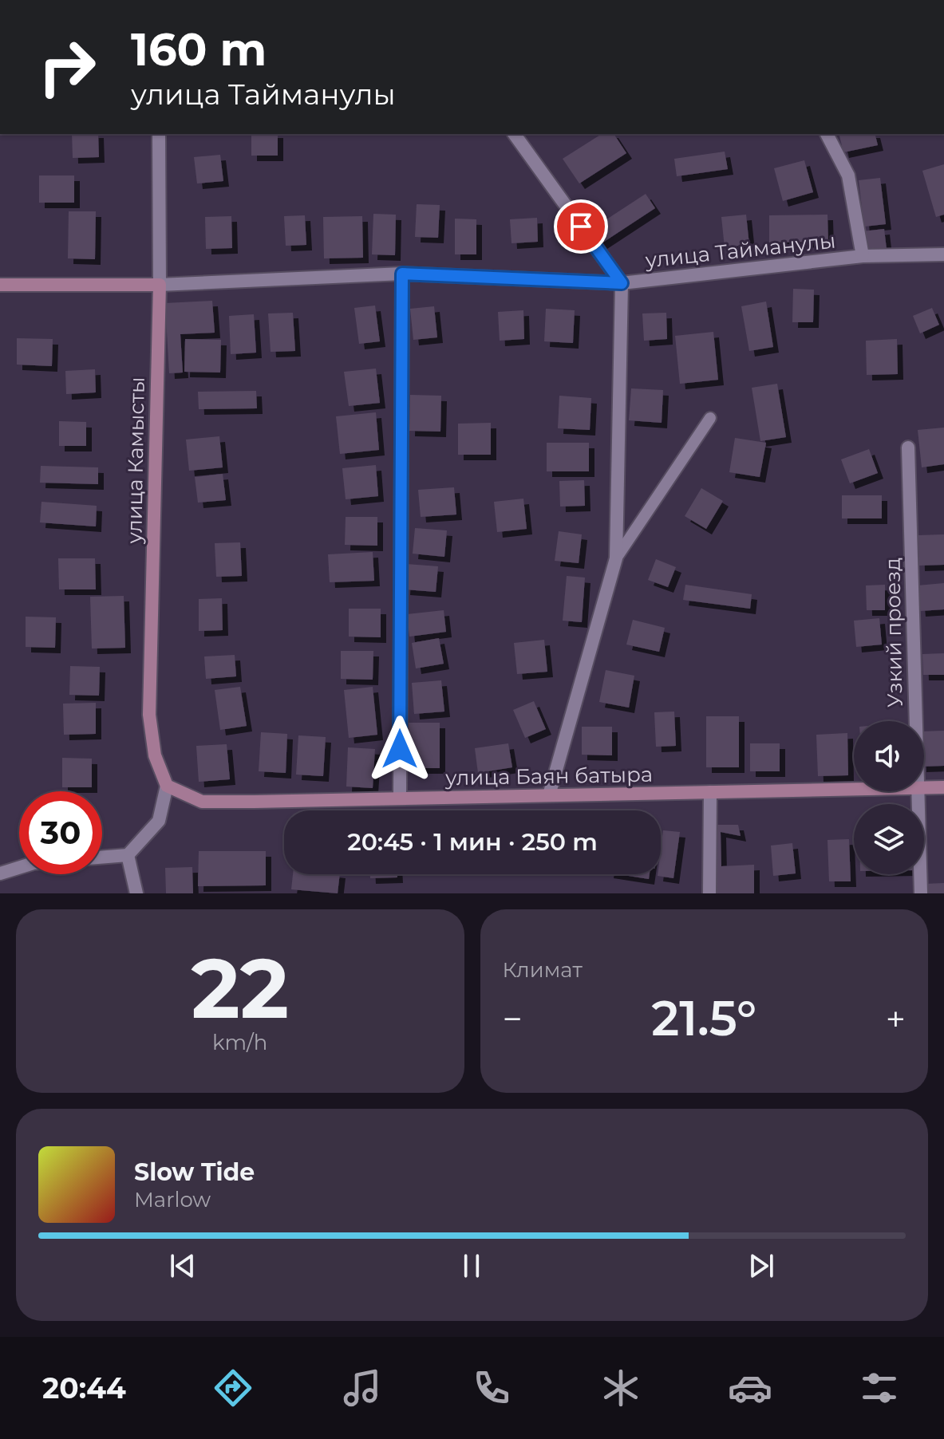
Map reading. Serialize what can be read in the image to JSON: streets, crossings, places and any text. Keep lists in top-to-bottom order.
{
  "streets": {
    "street": [
      "улица Тайманулы",
      "улица Камысты",
      "Узкий проезд",
      "улица Баян батыра"
    ]
  },
  "crossings": [
    ["улица Тайманулы", "улица Камысты"],
    ["улица Камысты", "улица Баян батыра"]
  ],
  "page": {
    "turn": ["160 m", "улица Тайманулы"],
    "limit": "30",
    "trip": "20:45 · 1 мин · 250 m",
    "tile": [
      ["22", "km/h"],
      "Климат"
    ],
    "heat": ["−", "21.5°", "+"],
    "song": ["Slow Tide", "Marlow"],
    "tabs": "20:44"
  }
}
